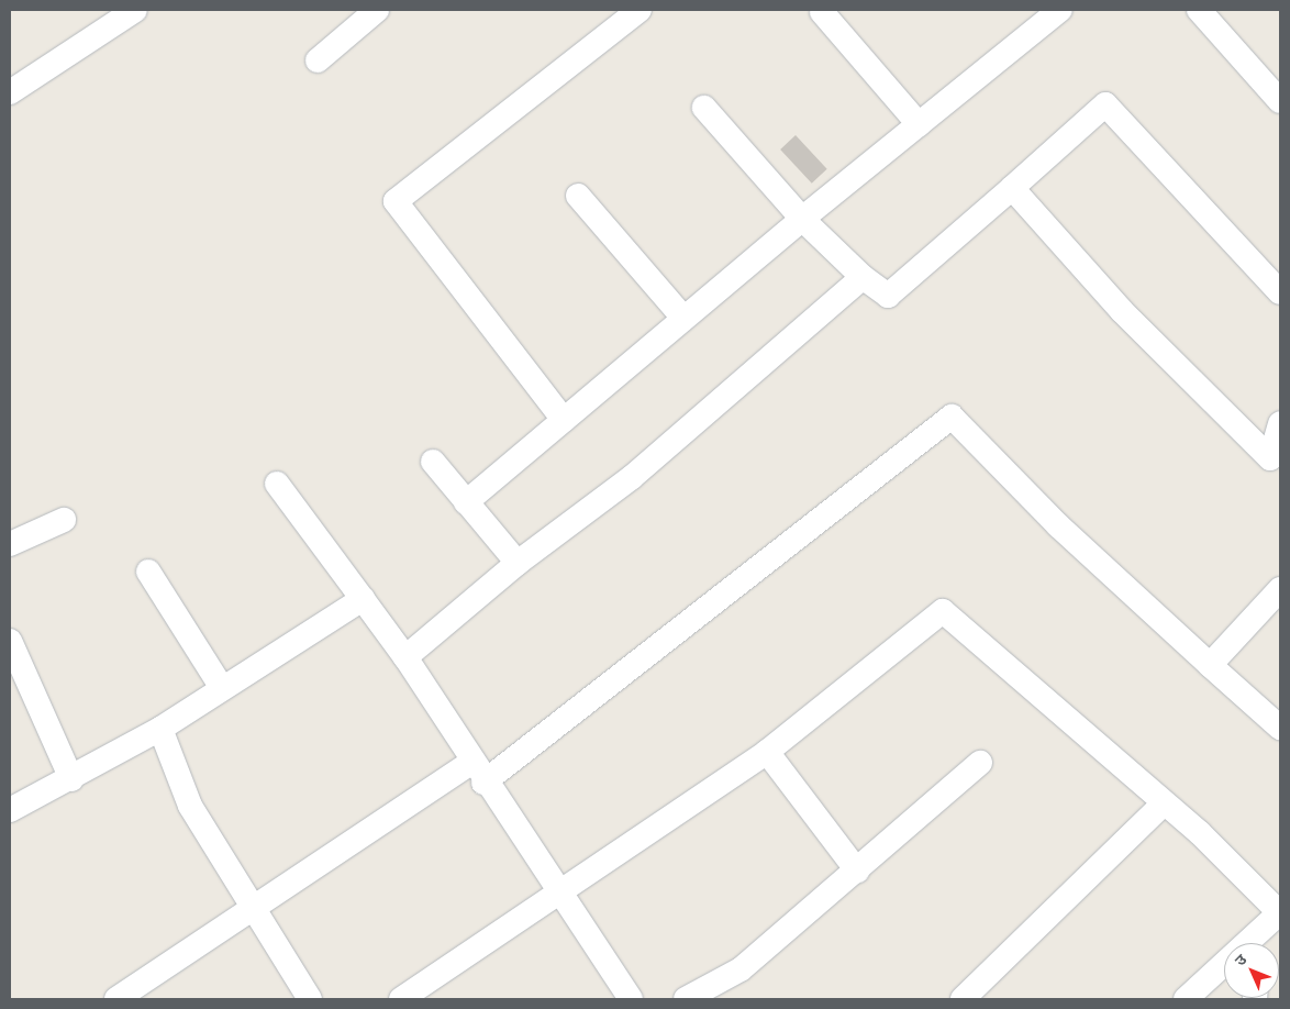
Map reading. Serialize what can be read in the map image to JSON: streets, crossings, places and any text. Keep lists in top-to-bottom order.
{
  "north": "top left"
}
